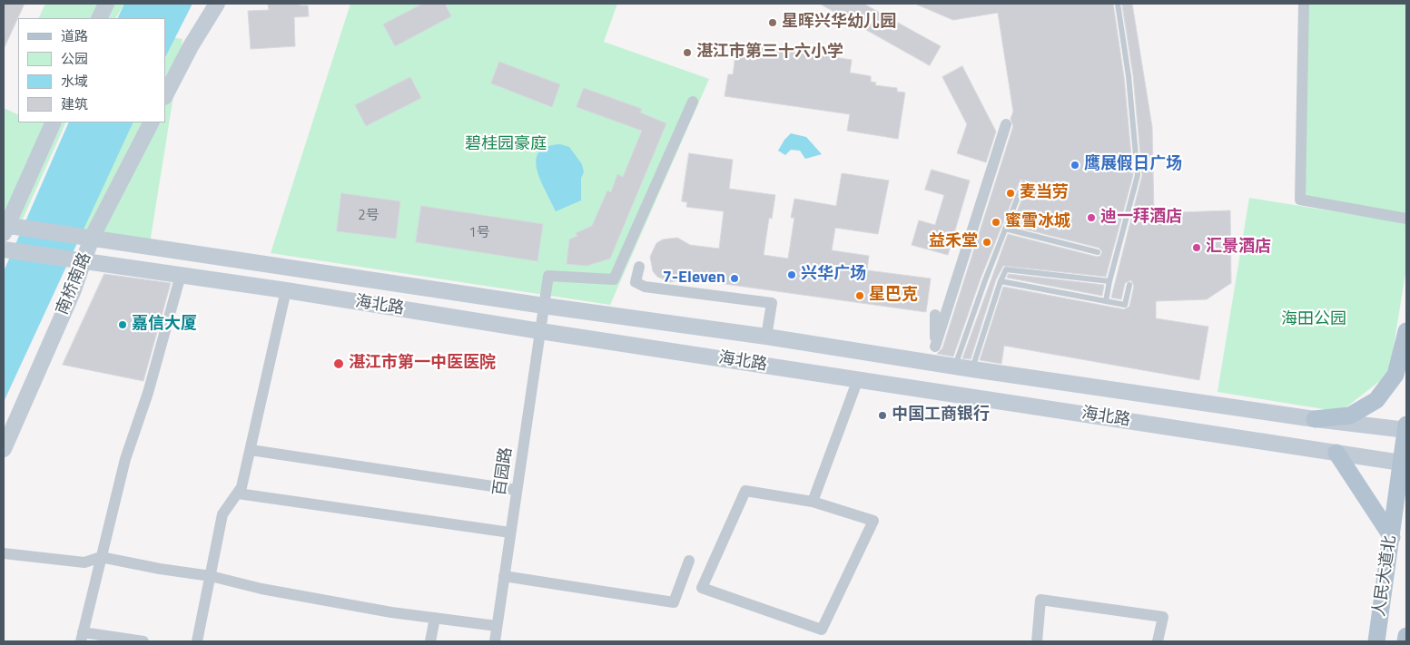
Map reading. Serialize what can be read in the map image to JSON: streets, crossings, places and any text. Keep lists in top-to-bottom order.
{
  "streets": {
    "main road": ["人民大道北"],
    "street": ["南桥南路", "海北路", "百园路"]
  },
  "crossings": [
    ["南桥南路", "海北路"],
    ["海北路", "百园路"],
    ["海北路", "人民大道北"]
  ],
  "parks": ["碧桂园豪庭", "海田公园"],
  "places": [
    "星晖兴华幼儿园",
    "湛江市第三十六小学",
    "鹰展假日广场",
    "麦当劳",
    "迪一拜酒店",
    "蜜雪冰城",
    "益禾堂",
    "汇景酒店",
    "兴华广场",
    "7-Eleven",
    "星巴克",
    "嘉信大厦",
    "湛江市第一中医医院",
    "中国工商银行"
  ],
  "house_numbers": ["2号", "1号"],
  "legend": [
    "道路",
    "公园",
    "水域",
    "建筑"
  ]
}
